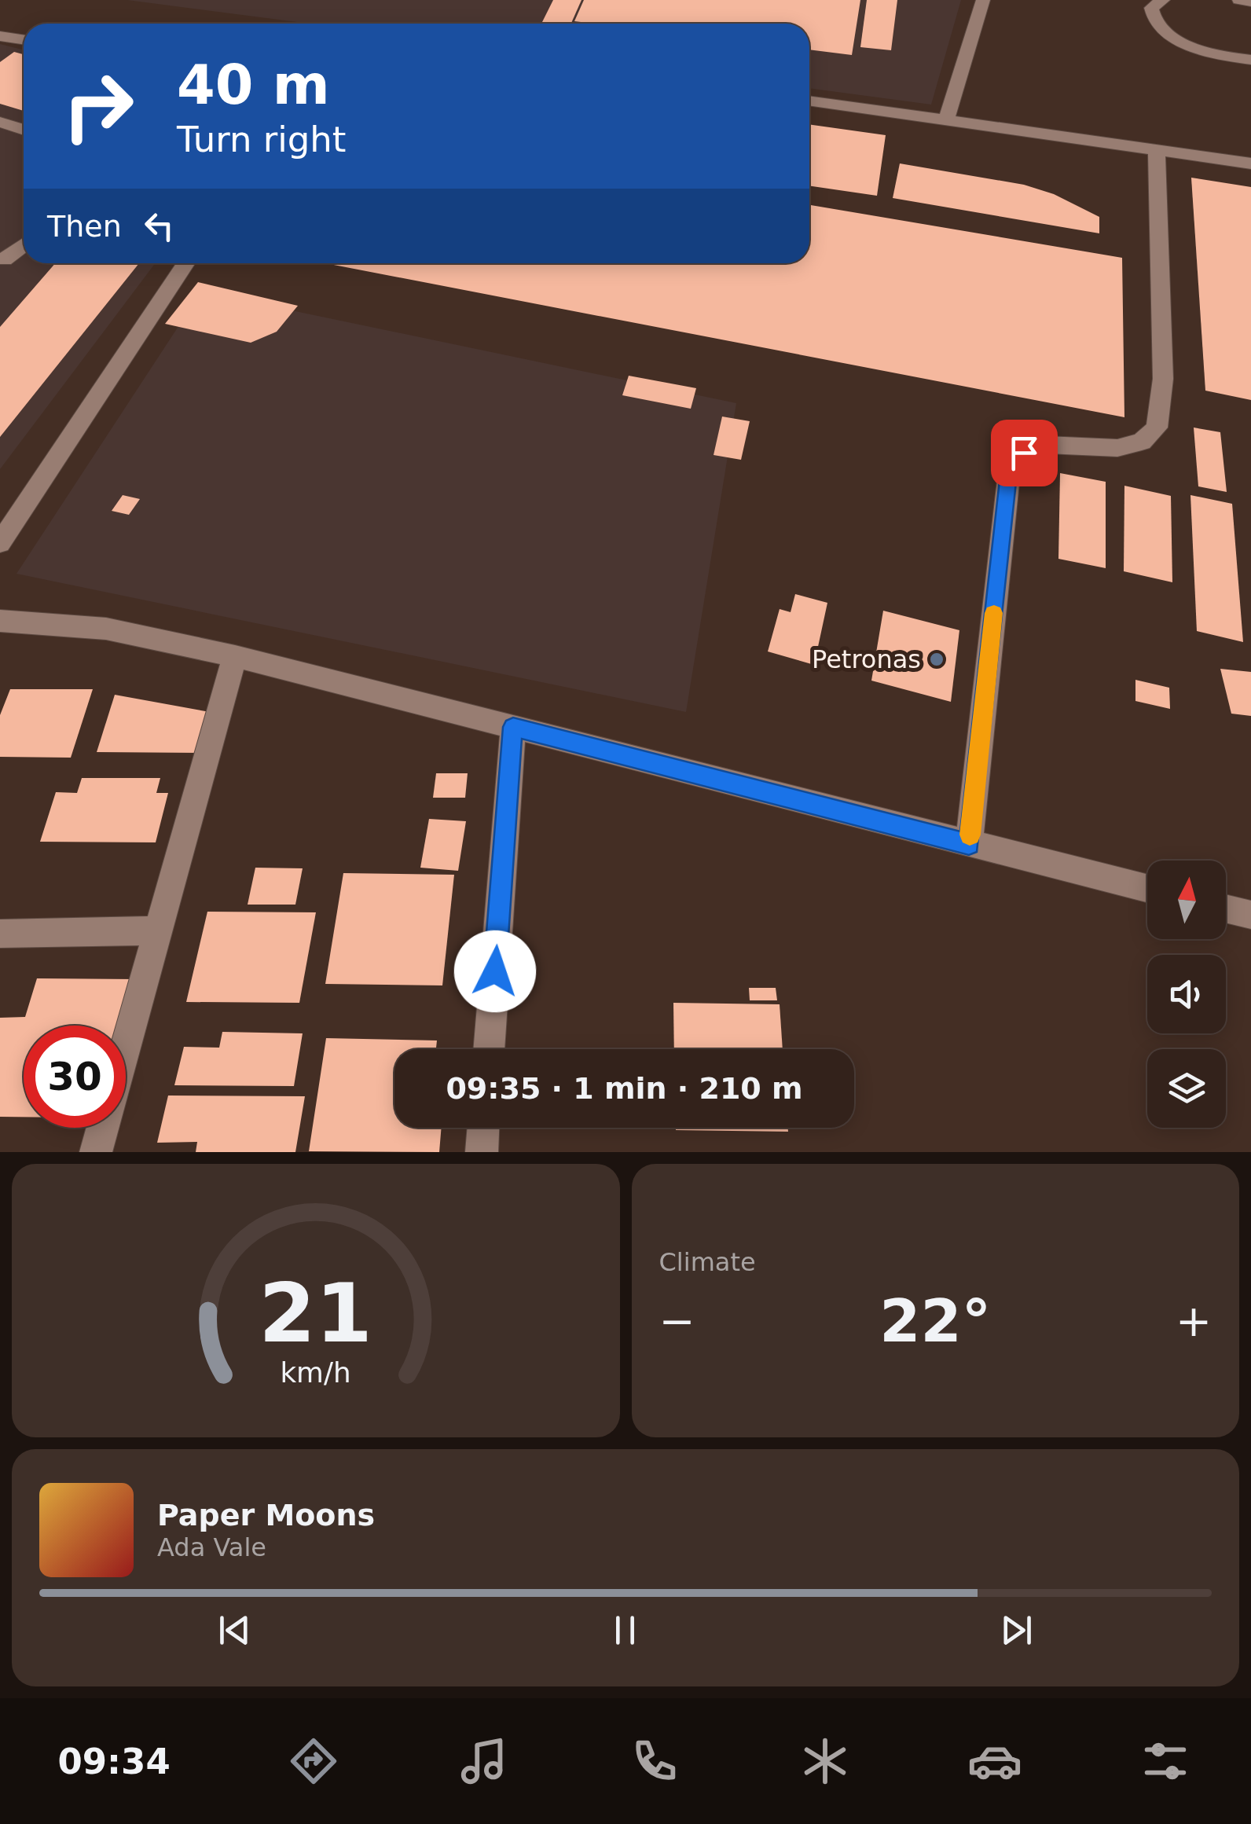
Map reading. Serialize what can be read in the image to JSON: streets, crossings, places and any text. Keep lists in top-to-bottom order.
{
  "places": ["Petronas"],
  "north": "top",
  "page": {
    "turn": ["40 m", "Turn right"],
    "then": "Then",
    "limit": "30",
    "trip": "09:35 · 1 min · 210 m",
    "tile": "Climate",
    "heat": ["−", "22°", "+"],
    "song": ["Paper Moons", "Ada Vale"],
    "tabs": "09:34",
    "gauge": ["21", "km/h"]
  }
}
